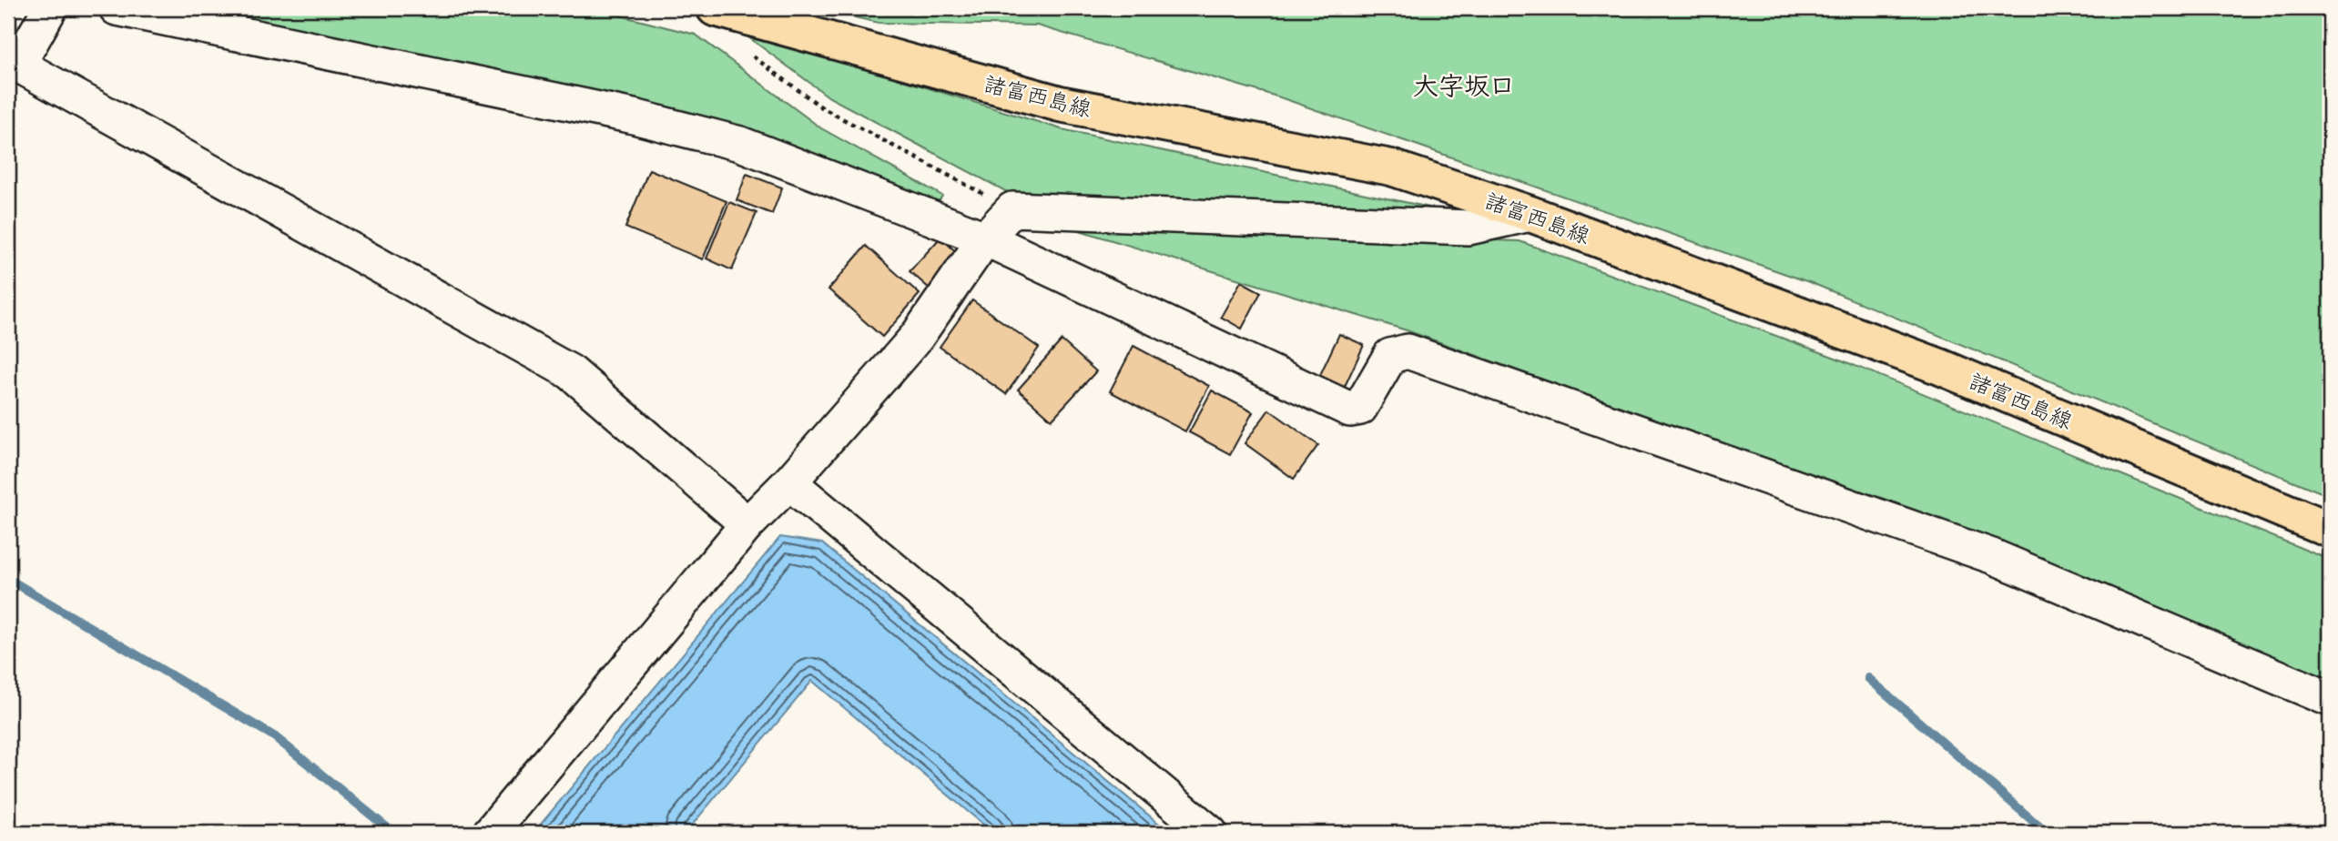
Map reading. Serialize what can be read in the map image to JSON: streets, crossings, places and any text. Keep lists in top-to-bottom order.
{
  "streets": {
    "main road": ["諸富西島線"]
  },
  "districts": ["大字坂口"]
}
